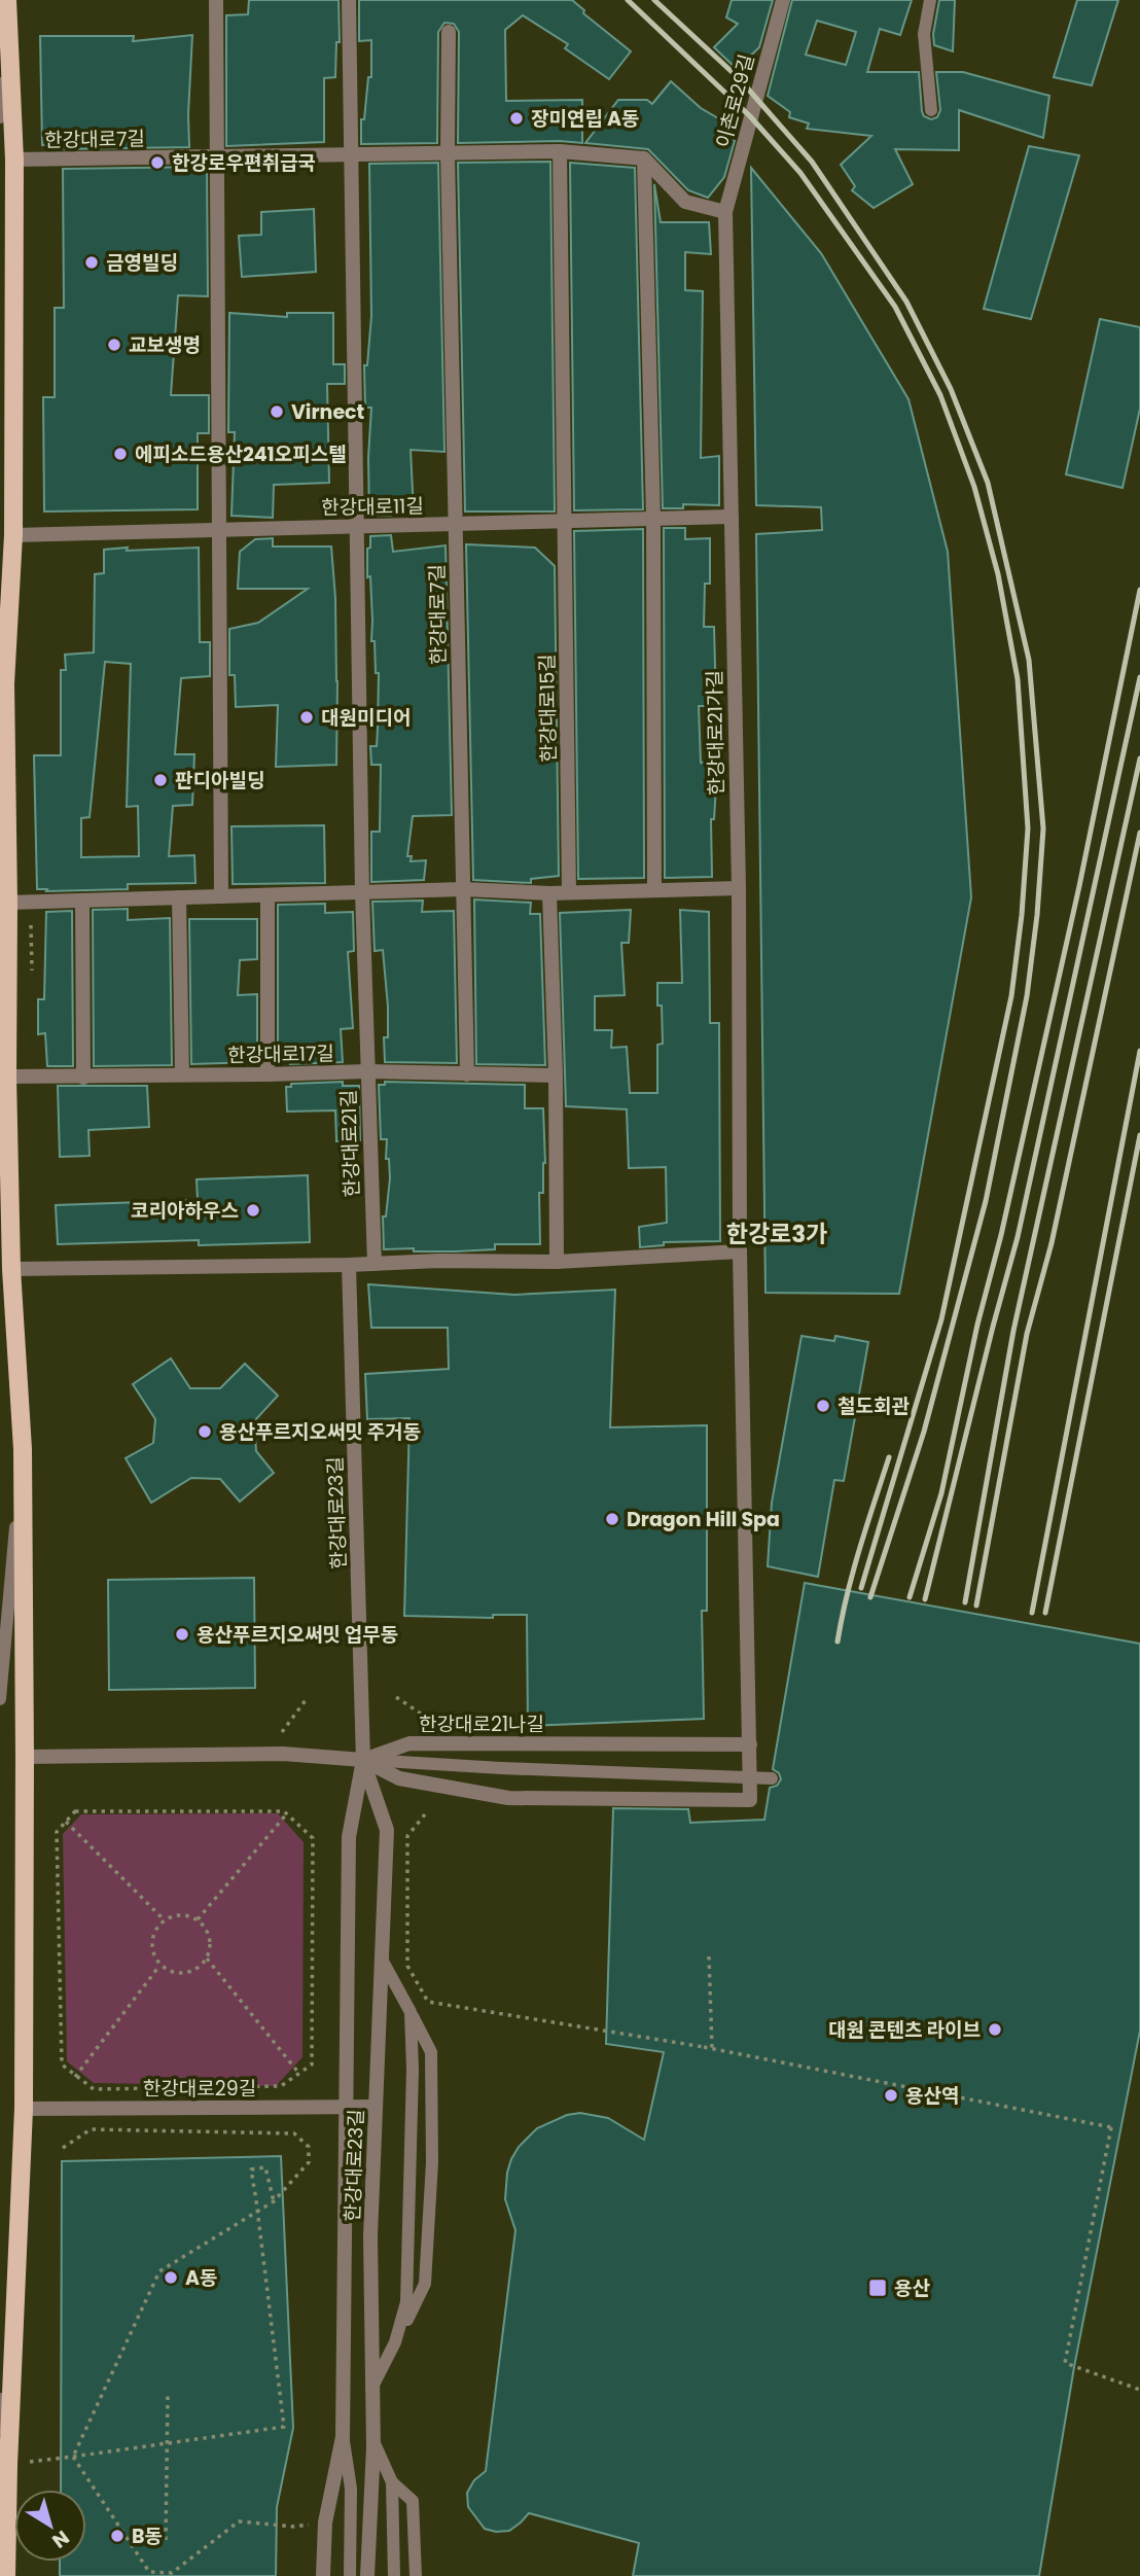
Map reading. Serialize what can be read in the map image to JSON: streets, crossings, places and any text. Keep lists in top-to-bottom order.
{
  "streets": {
    "street": [
      "이촌로29길",
      "한강대로7길",
      "한강대로11길",
      "한강대로15길",
      "한강대로21가길",
      "한강대로17길",
      "한강대로21길",
      "한강대로23길",
      "한강대로21나길",
      "한강대로29길"
    ]
  },
  "crossings": [
    ["이촌로29길", "한강대로21가길"],
    ["한강대로7길", "한강대로11길"],
    ["한강대로7길", "한강대로17길"],
    ["한강대로11길", "한강대로15길"],
    ["한강대로11길", "한강대로21가길"],
    ["한강대로17길", "한강대로21길"],
    ["한강대로23길", "한강대로21나길"],
    ["한강대로23길", "한강대로29길"]
  ],
  "districts": ["한강로3가"],
  "places": {
    "other": [
      "장미연립 A동",
      "한강로우편취급국",
      "금영빌딩",
      "교보생명",
      "Virnect",
      "에피소드용산241오피스텔",
      "대원미디어",
      "판디아빌딩",
      "코리아하우스",
      "철도회관",
      "용산푸르지오써밋 주거동",
      "Dragon Hill Spa",
      "용산푸르지오써밋 업무동",
      "대원 콘텐츠 라이브",
      "용산역",
      "A동",
      "B동"
    ],
    "transit": ["용산"]
  },
  "north": "bottom right"
}
